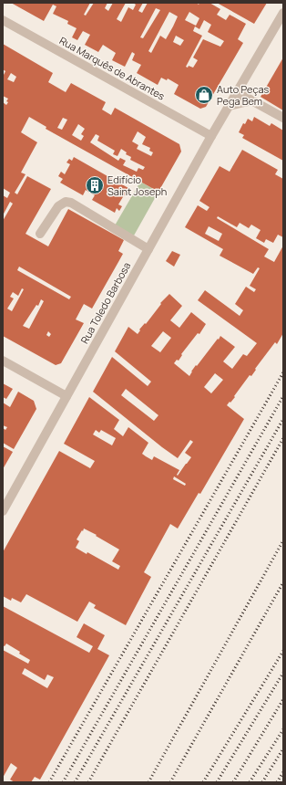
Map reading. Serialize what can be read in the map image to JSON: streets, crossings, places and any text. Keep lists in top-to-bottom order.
{
  "streets": {
    "street": ["Rua Marquês de Abrantes", "Rua Toledo Barbosa"]
  },
  "crossings": [
    ["Rua Marquês de Abrantes", "Rua Toledo Barbosa"]
  ],
  "places": {
    "shop": ["Auto Peças Pega Bem"],
    "building": ["Edifício Saint Joseph"]
  }
}
